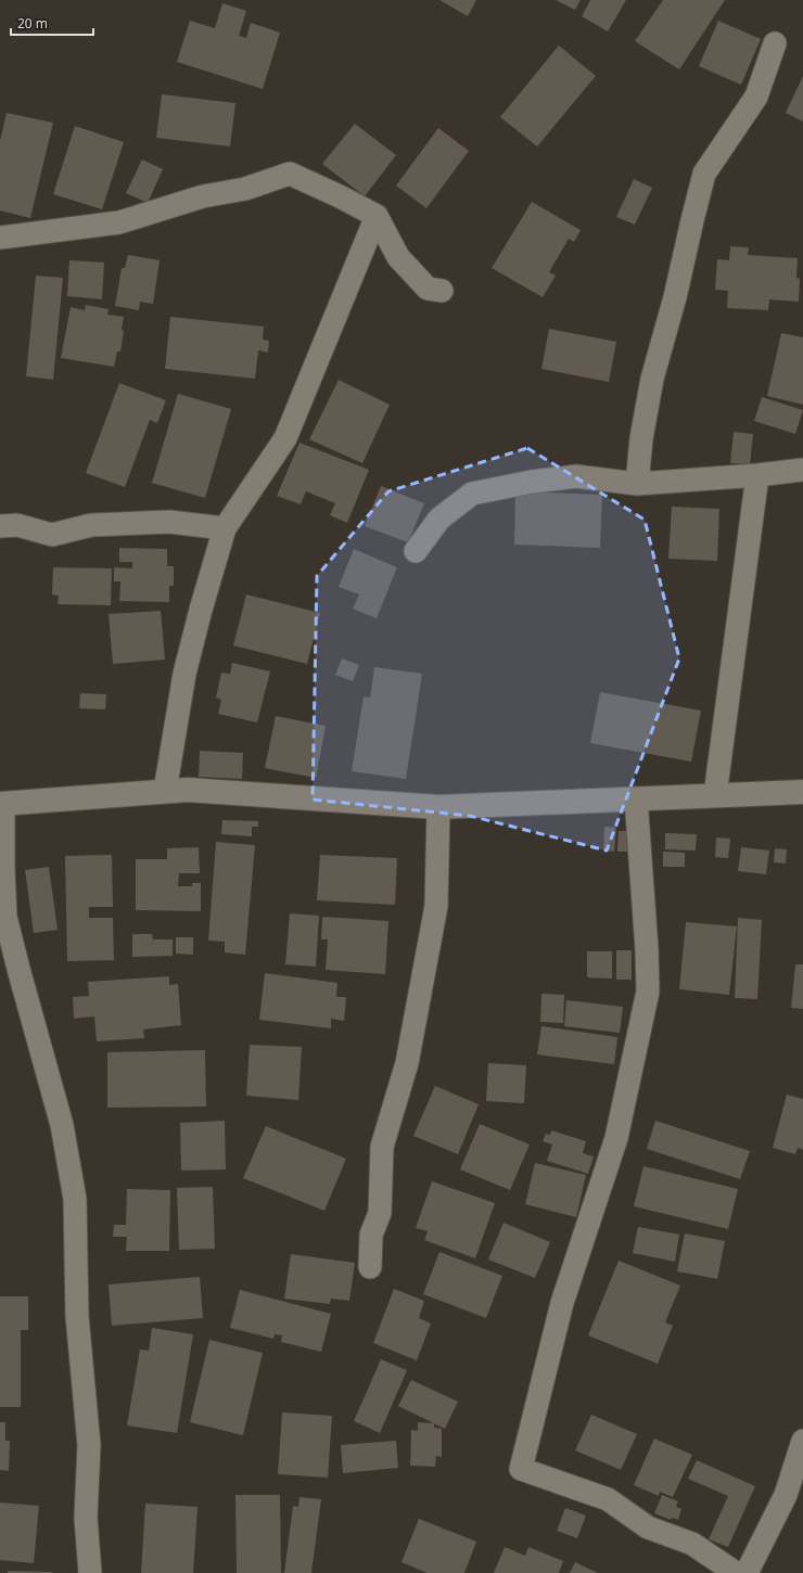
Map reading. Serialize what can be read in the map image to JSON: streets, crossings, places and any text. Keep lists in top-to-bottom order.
{
  "scale_bar": "20 m"
}
